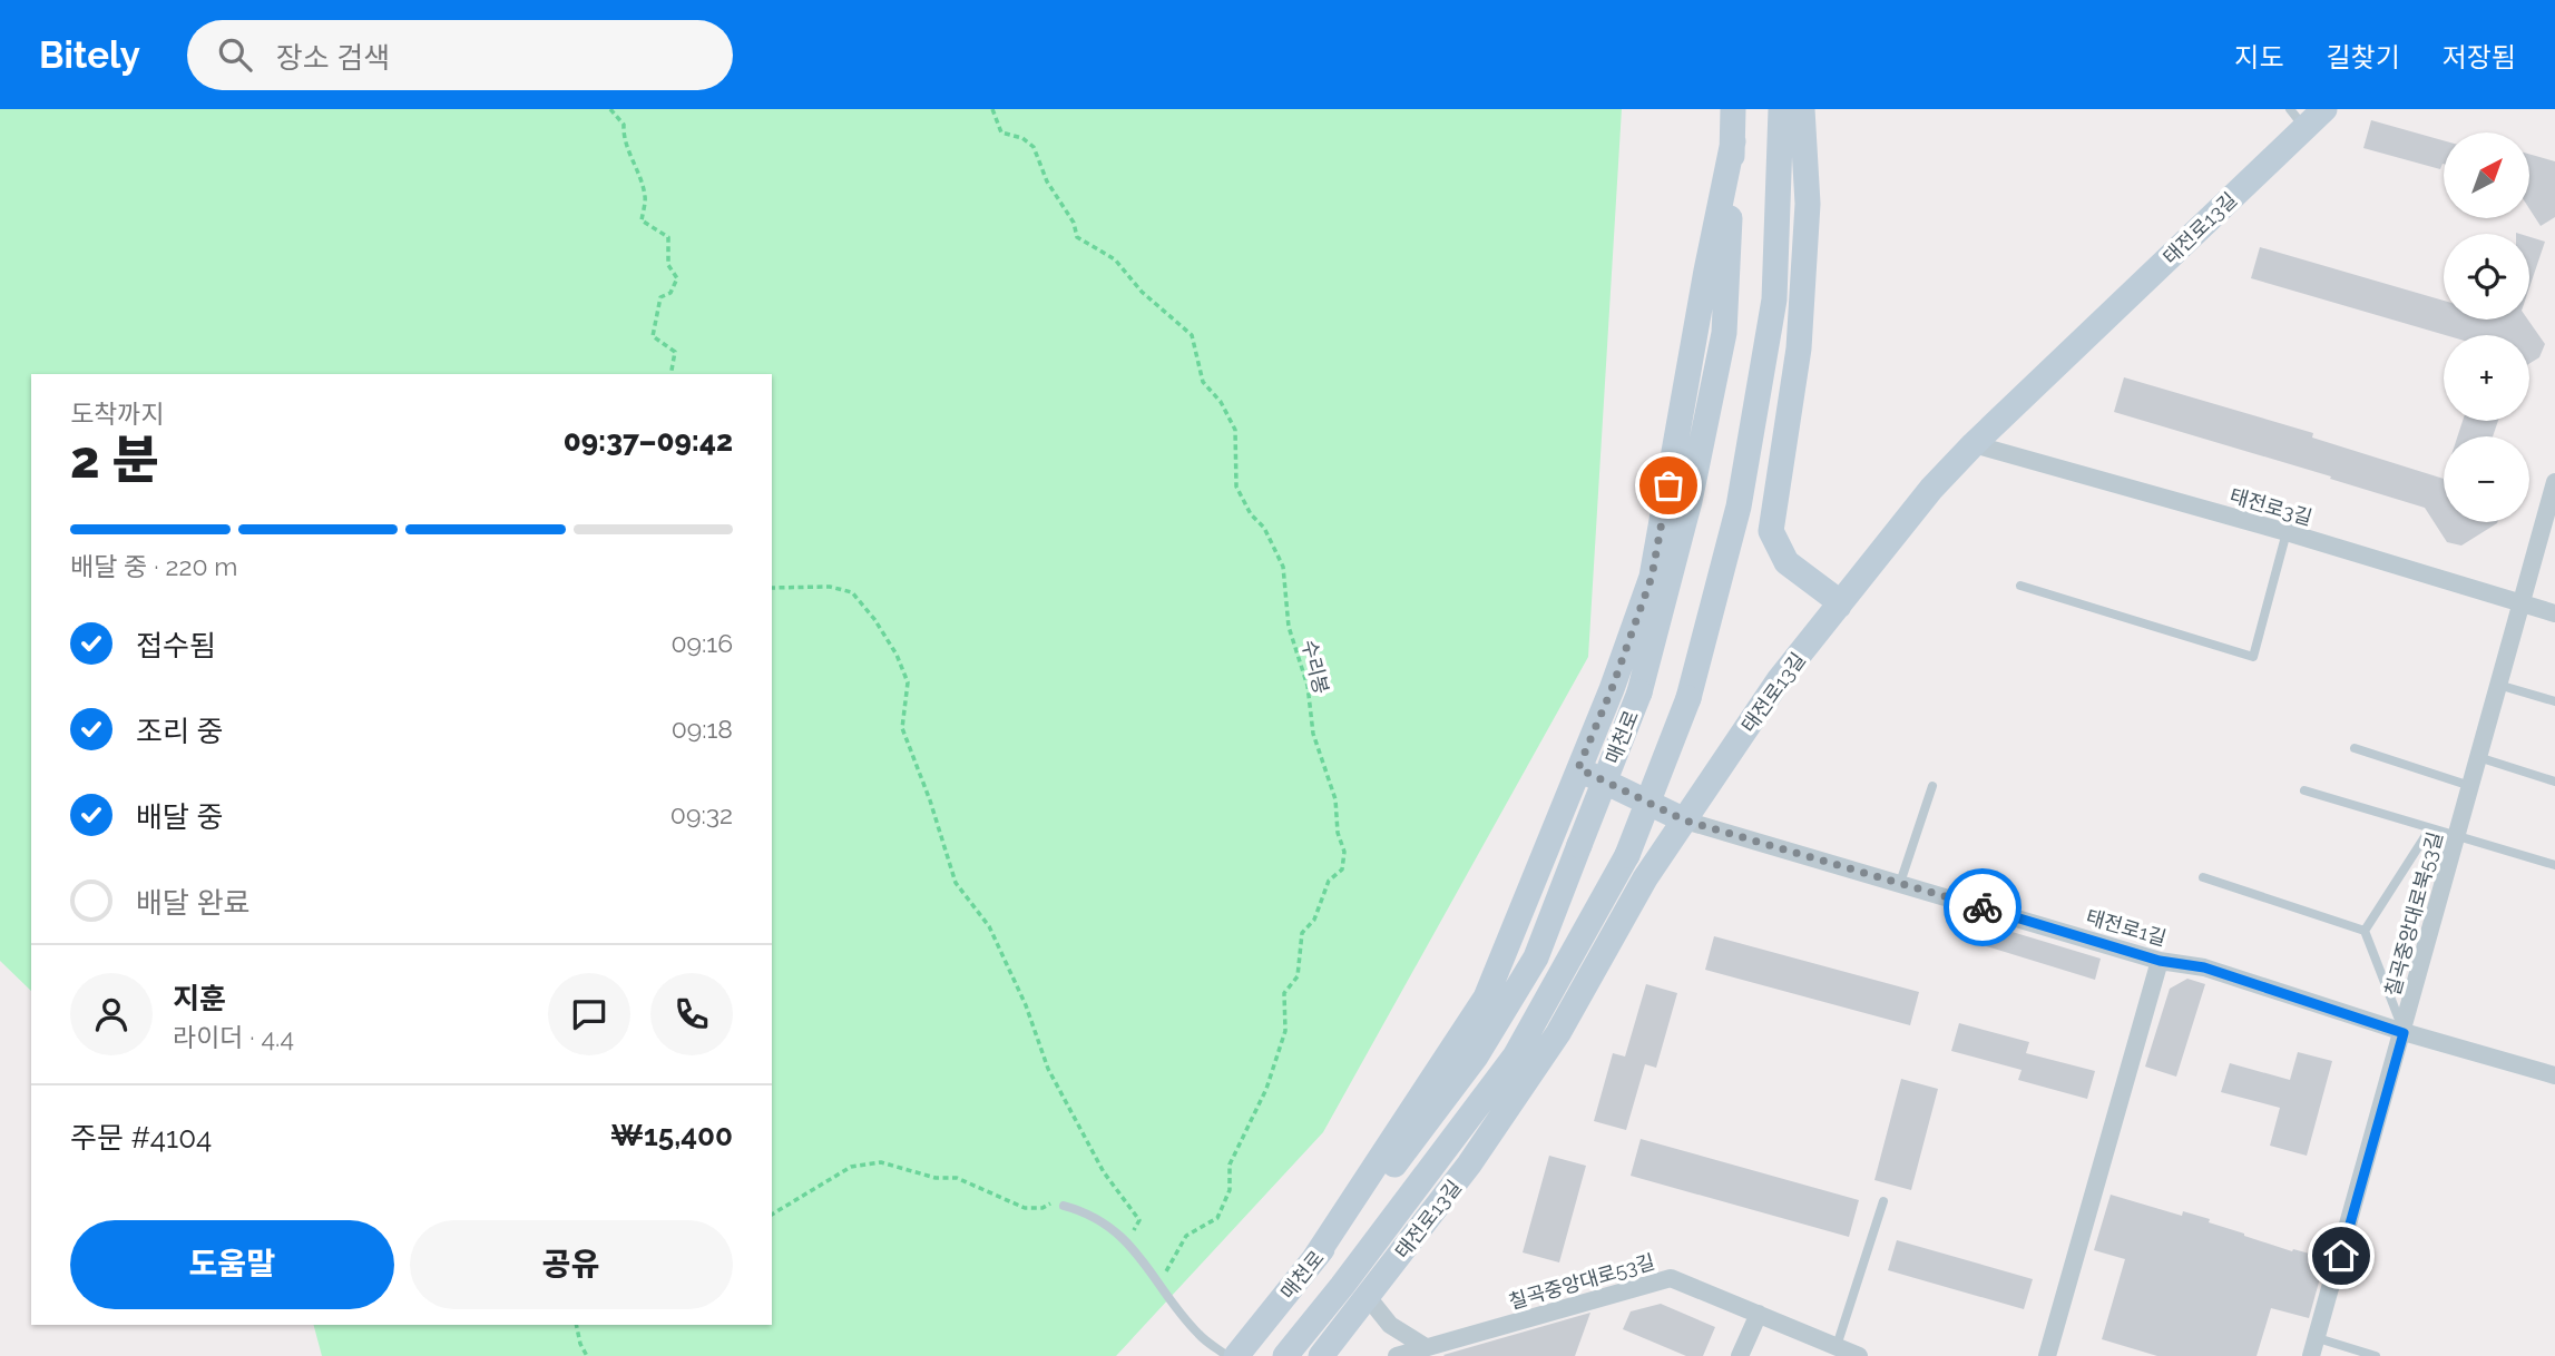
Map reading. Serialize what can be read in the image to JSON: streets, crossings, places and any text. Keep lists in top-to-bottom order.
{
  "streets": {
    "main road": ["태전로13길", "매천로"],
    "street": [
      "태전로3길",
      "칠곡중앙대로북53길",
      "태전로1길",
      "칠곡중앙대로53길"
    ],
    "path": ["수리봉"]
  },
  "crossings": [
    ["태전로13길", "태전로3길"],
    ["태전로13길", "태전로1길"],
    ["태전로3길", "칠곡중앙대로북53길"],
    ["칠곡중앙대로북53길", "태전로1길"]
  ],
  "north": "top right",
  "page": {
    "header": "Bitely",
    "search": "장소 검색",
    "nav": ["지도", "길찾기", "저장됨"],
    "map_buttons": ["+", "−"],
    "heading": ["2 분", "도착까지", "09:37–09:42"],
    "panel": [
      "지훈",
      "라이더 · 4.4",
      "주문 #4104",
      "₩15,400"
    ],
    "bar": "배달 중 · 220 m",
    "list": [
      ["접수됨", "09:16"],
      ["조리 중", "09:18"],
      ["배달 중", "09:32"],
      "배달 완료"
    ],
    "buttons": ["도움말", "공유"]
  }
}
